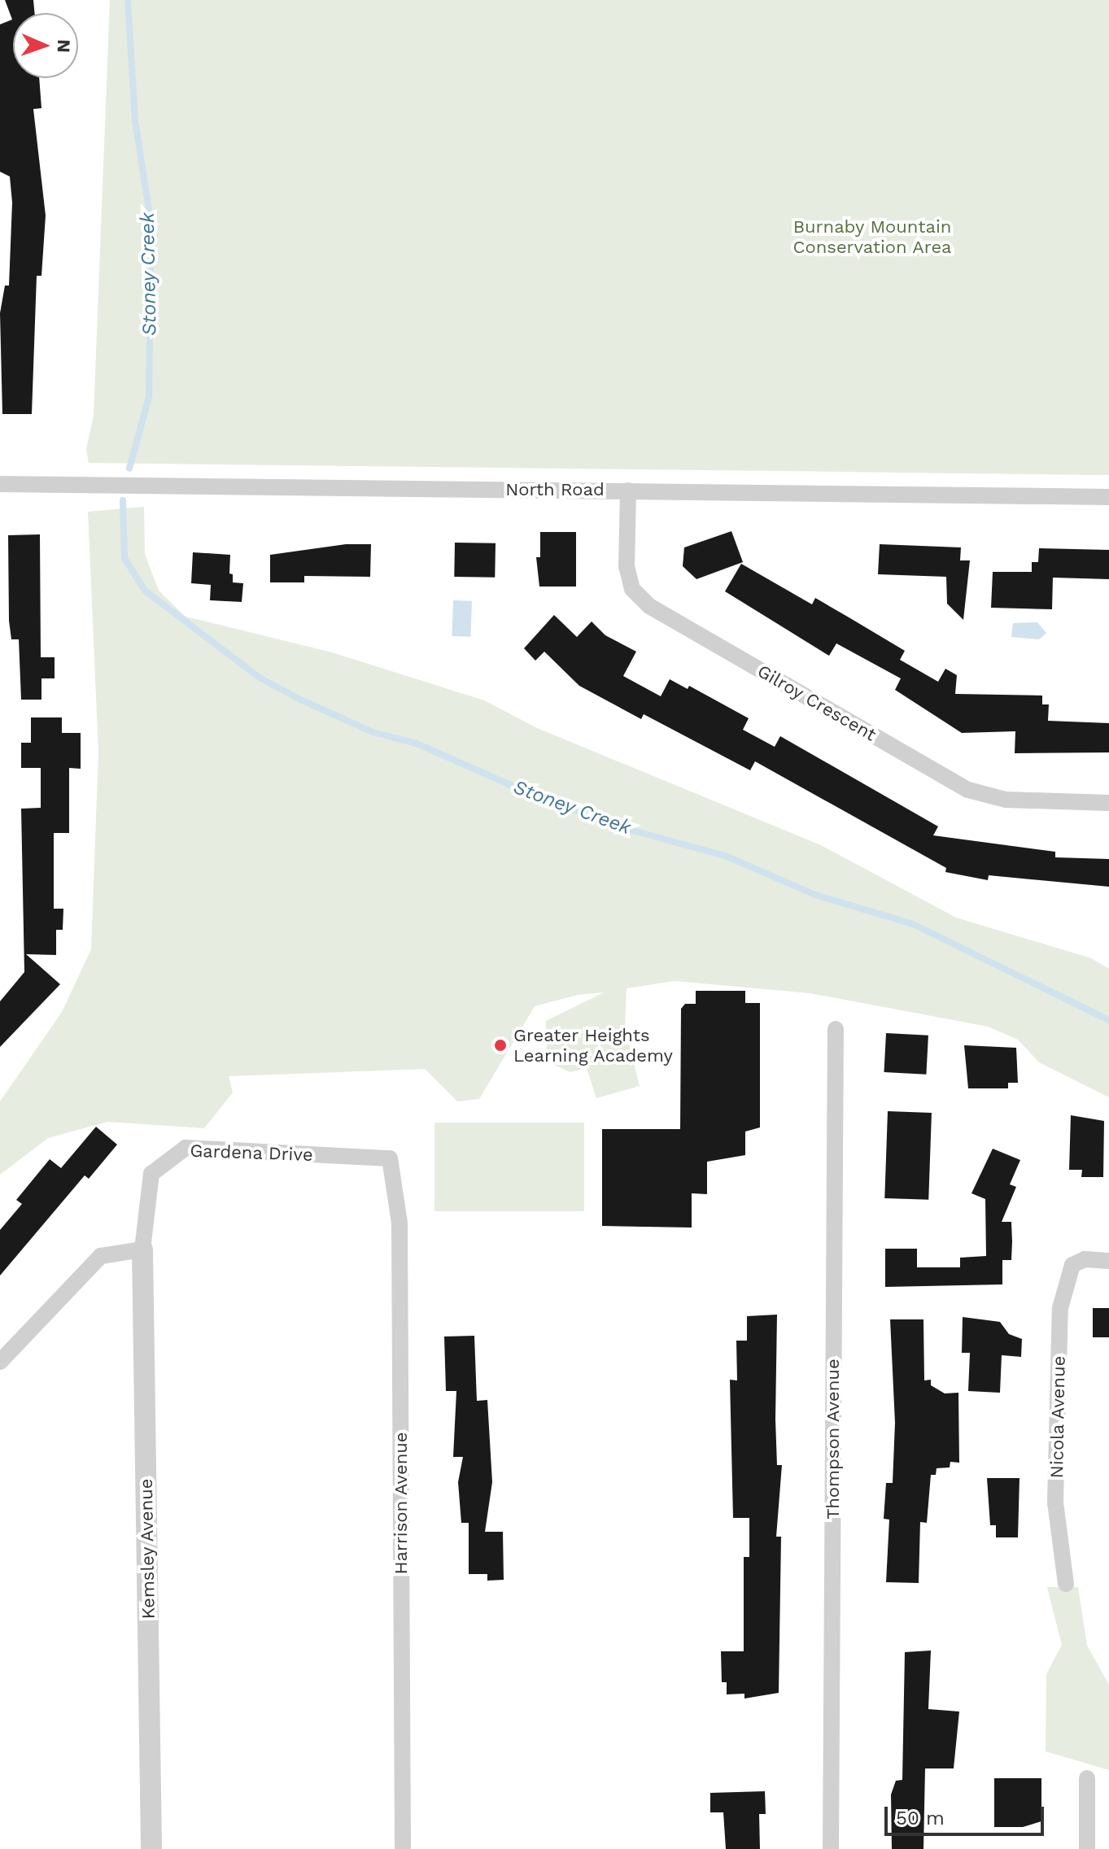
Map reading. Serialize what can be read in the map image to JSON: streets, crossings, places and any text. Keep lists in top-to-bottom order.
{
  "streets": {
    "street": [
      "North Road",
      "Gilroy Crescent",
      "Gardena Drive",
      "Nicola Avenue",
      "Thompson Avenue",
      "Harrison Avenue",
      "Kemsley Avenue"
    ]
  },
  "crossings": [
    ["North Road", "Gilroy Crescent"],
    ["Gardena Drive", "Harrison Avenue"],
    ["Gardena Drive", "Kemsley Avenue"]
  ],
  "water": ["Stoney Creek"],
  "parks": ["Burnaby Mountain Conservation Area"],
  "places": ["Greater Heights Learning Academy"],
  "scale_bar": "50 m",
  "north": "right"
}
